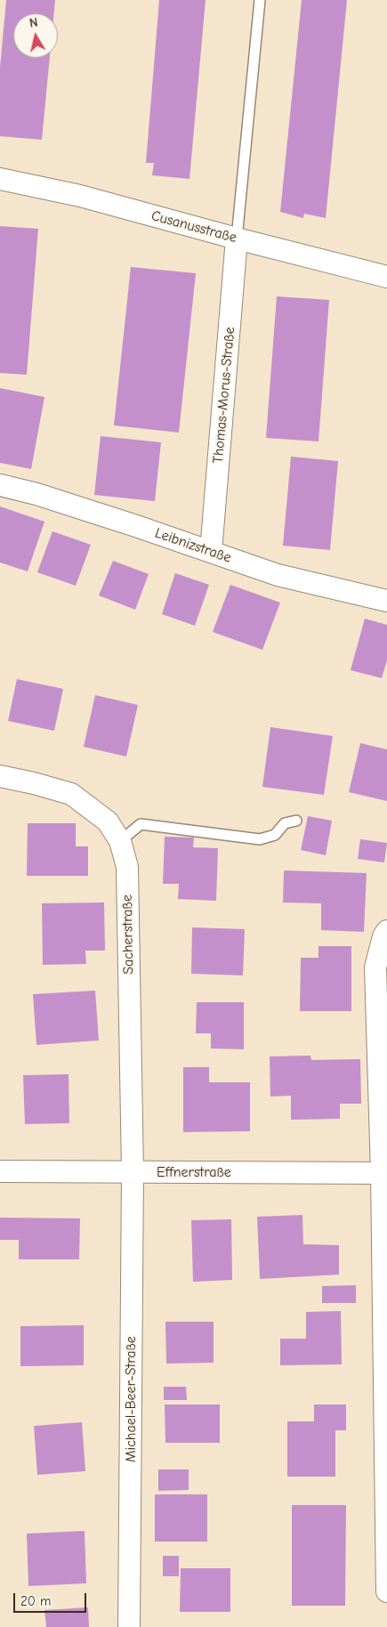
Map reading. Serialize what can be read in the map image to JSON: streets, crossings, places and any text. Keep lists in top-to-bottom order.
{
  "streets": {
    "street": [
      "Cusanusstraße",
      "Thomas-Morus-Straße",
      "Leibnizstraße",
      "Sacherstraße",
      "Effnerstraße",
      "Michael-Beer-Straße"
    ]
  },
  "crossings": [
    ["Cusanusstraße", "Thomas-Morus-Straße"],
    ["Thomas-Morus-Straße", "Leibnizstraße"],
    ["Sacherstraße", "Effnerstraße"],
    ["Sacherstraße", "Michael-Beer-Straße"],
    ["Effnerstraße", "Michael-Beer-Straße"]
  ],
  "scale_bar": "20 m",
  "north": "top"
}
